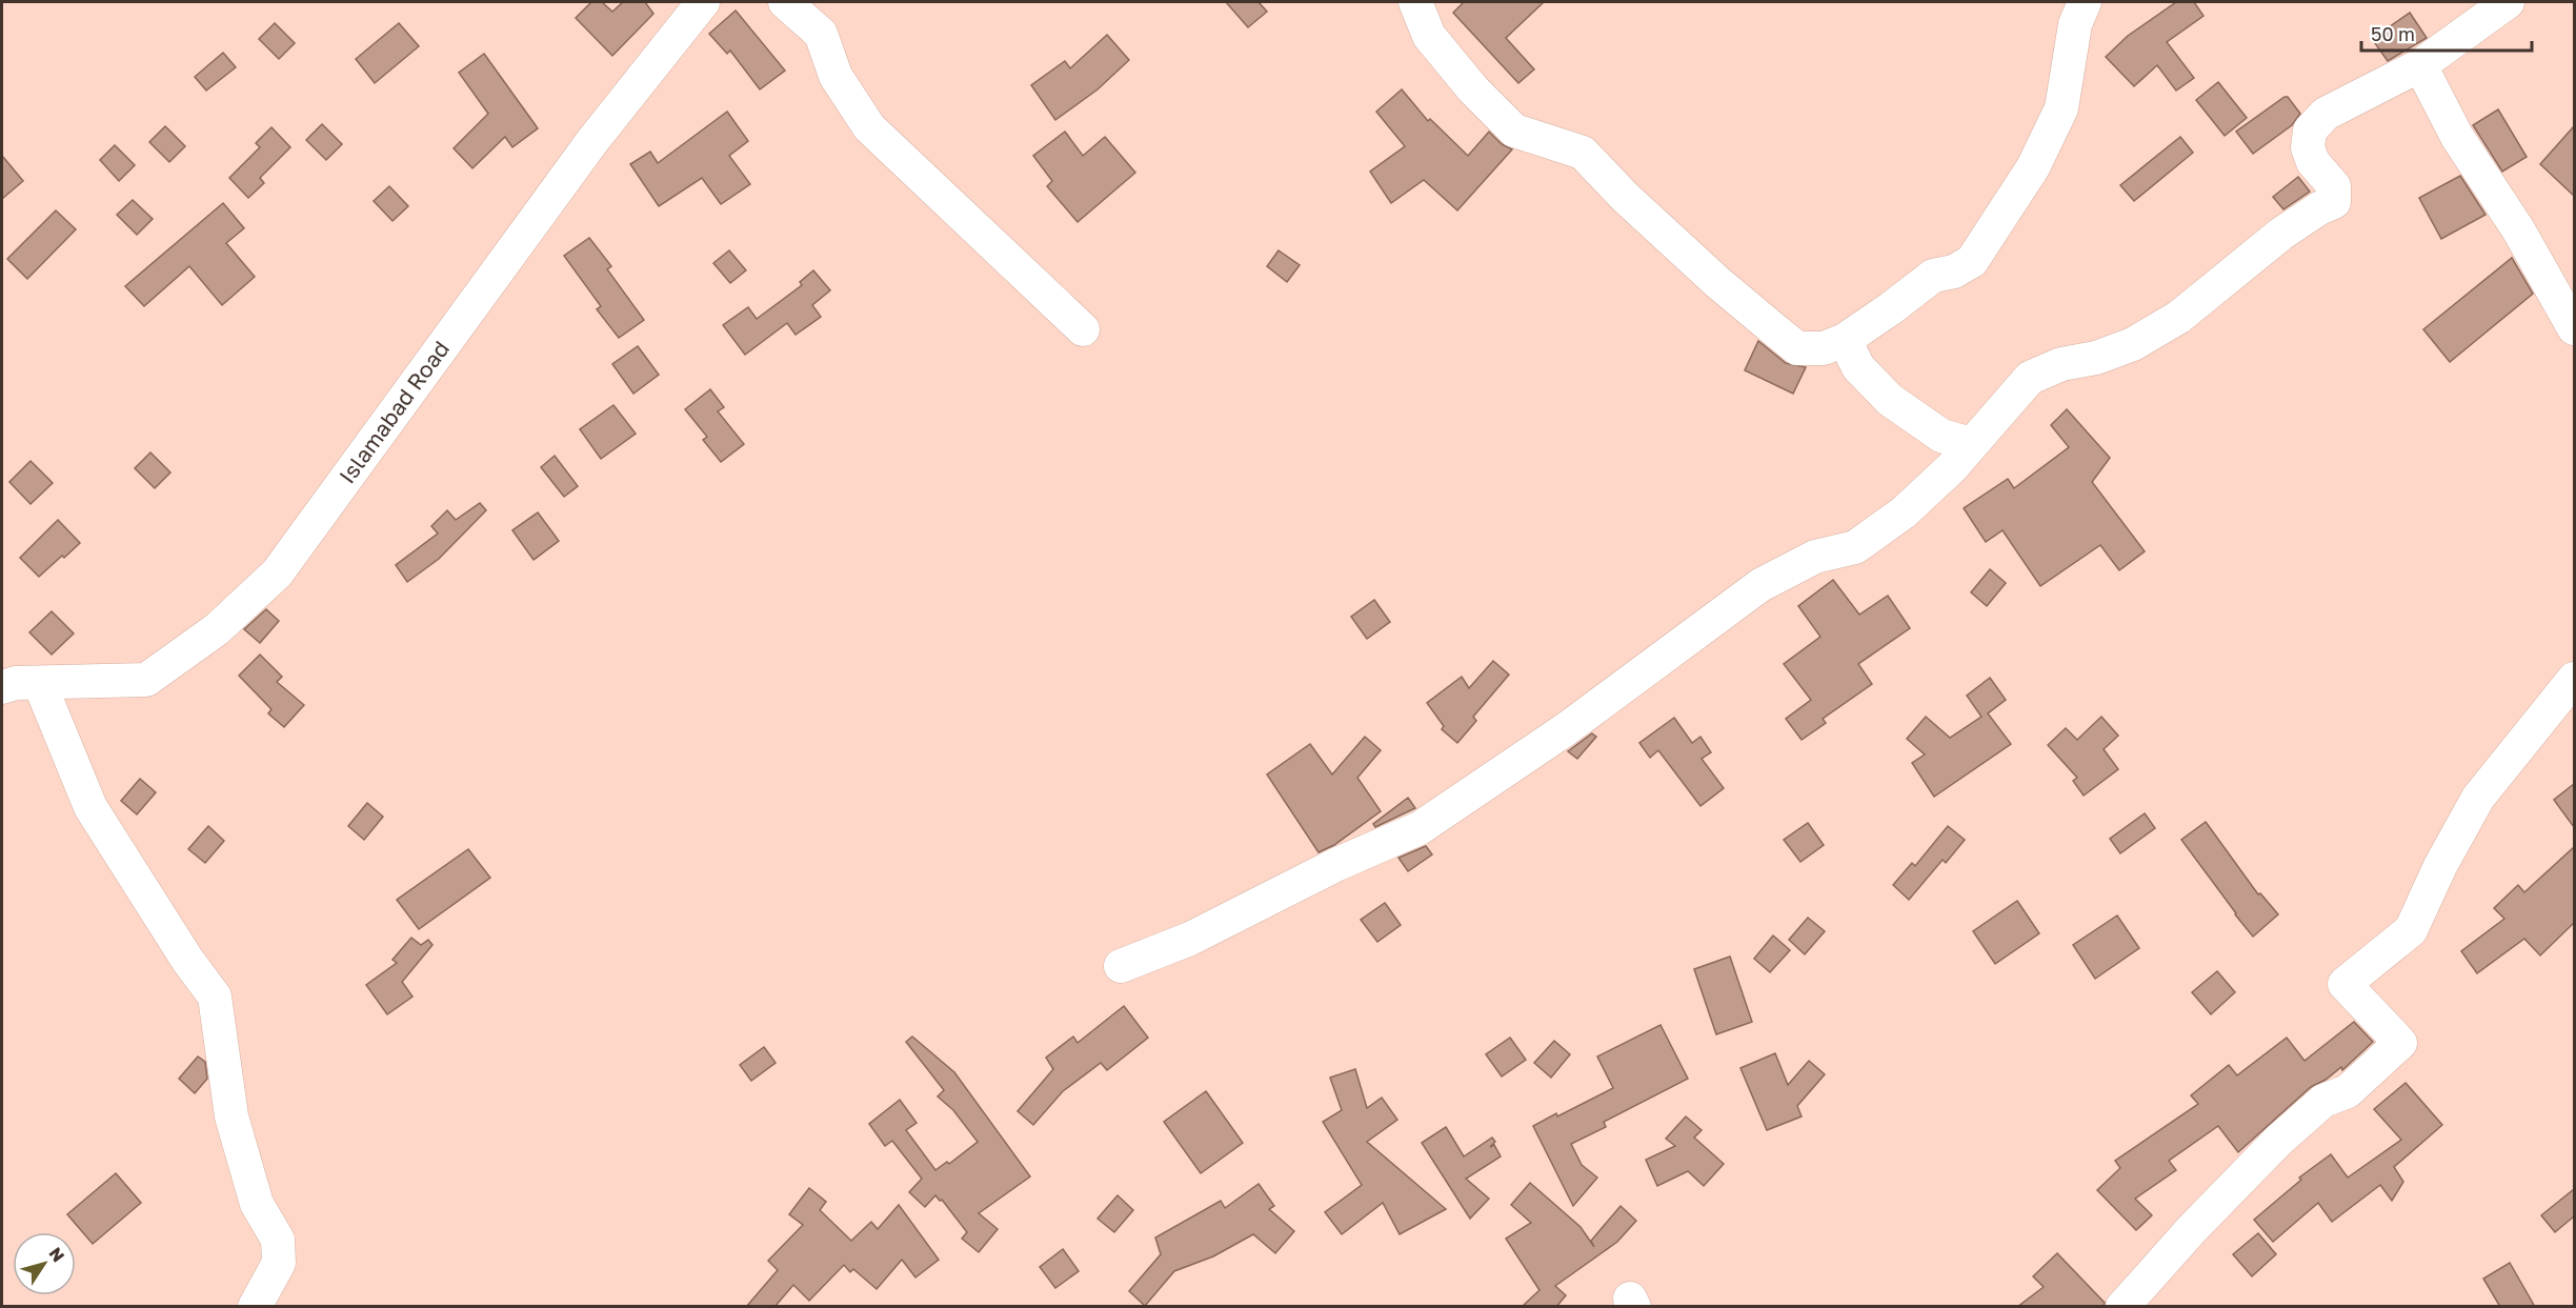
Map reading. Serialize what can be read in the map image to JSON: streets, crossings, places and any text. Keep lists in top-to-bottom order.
{
  "streets": {
    "street": ["Islamabad Road"]
  },
  "scale_bar": "50 m",
  "north": "top right"
}
